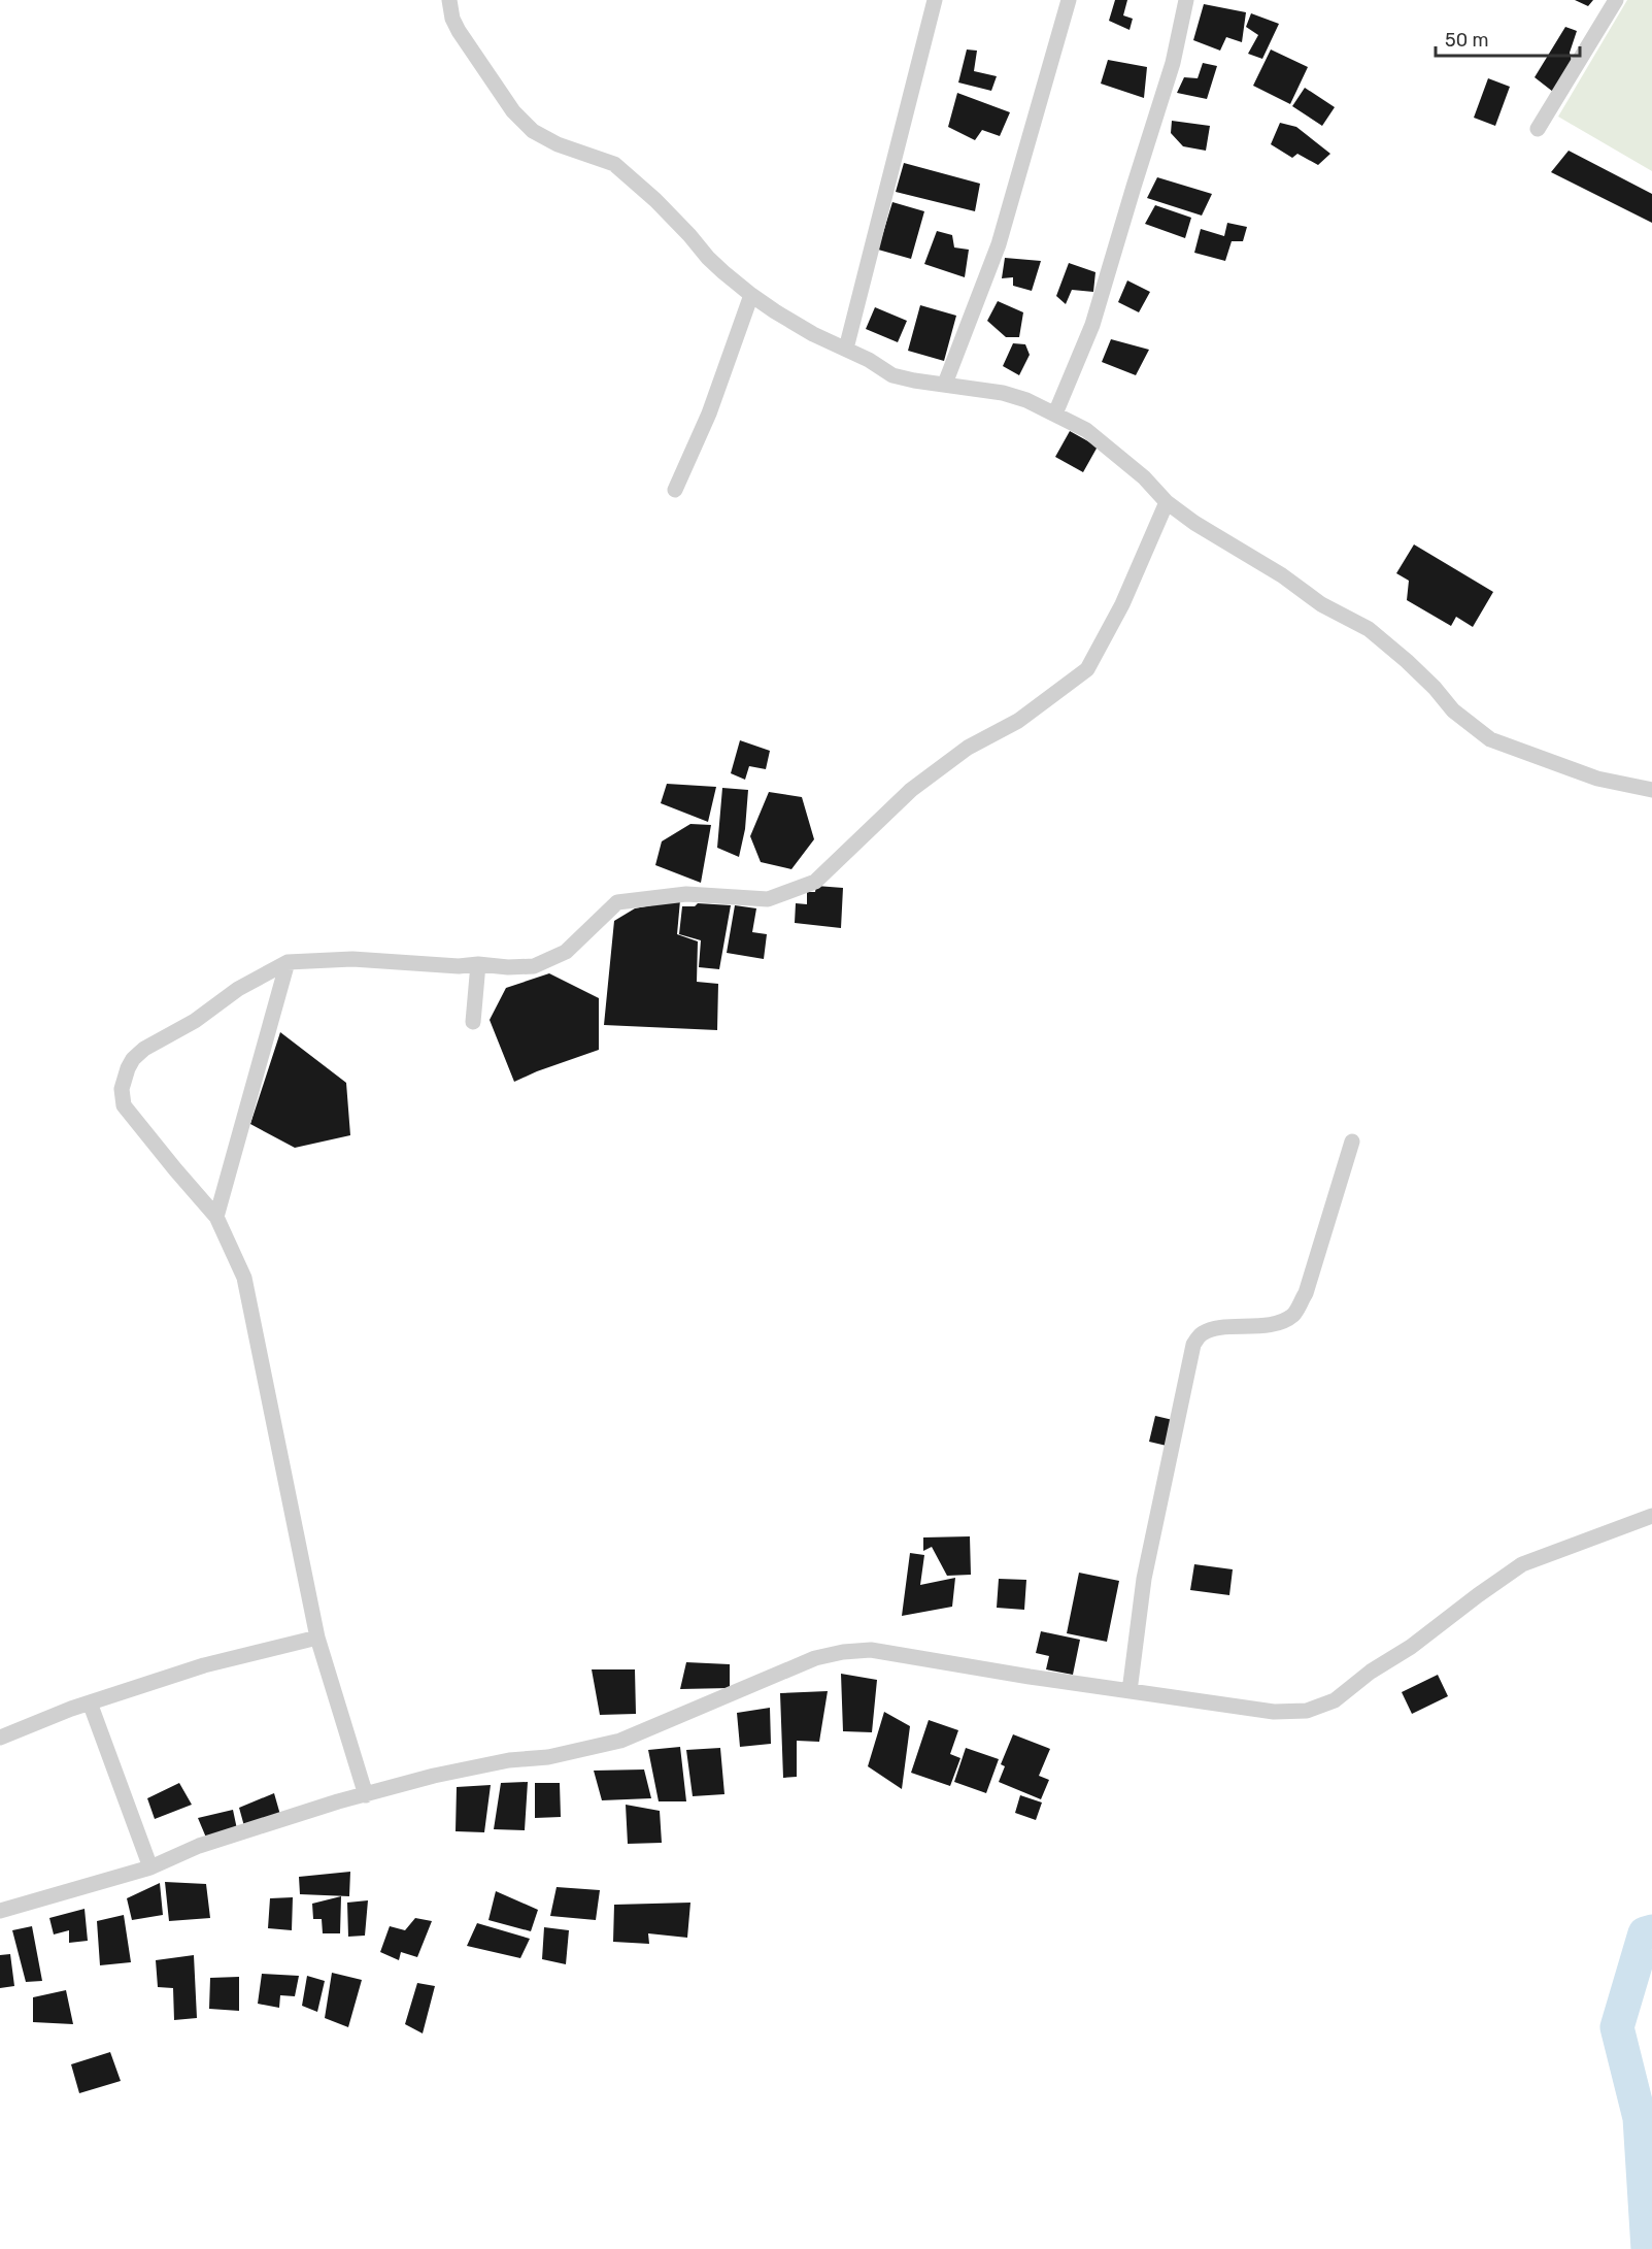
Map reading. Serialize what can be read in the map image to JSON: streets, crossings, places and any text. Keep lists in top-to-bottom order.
{
  "scale_bar": "50 m"
}
